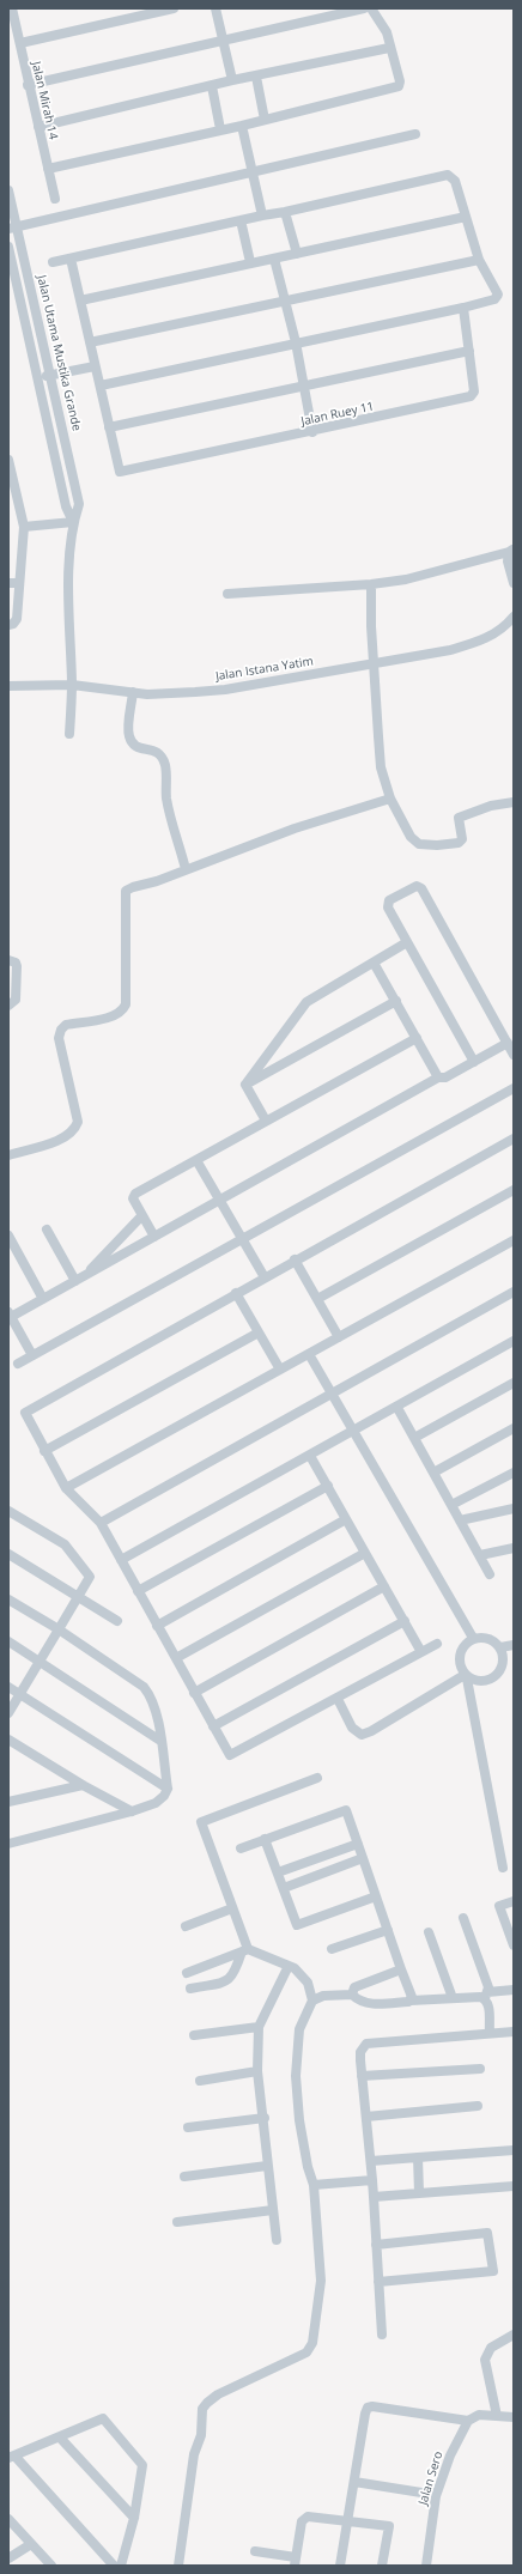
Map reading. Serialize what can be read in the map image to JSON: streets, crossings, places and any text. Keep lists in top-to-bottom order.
{
  "streets": {
    "street": [
      "Jalan Mirah 14",
      "Jalan Utama Mustika Grande",
      "Jalan Ruey 11",
      "Jalan Istana Yatim",
      "Jalan Sero"
    ]
  },
  "crossings": [
    ["Jalan Utama Mustika Grande", "Jalan Istana Yatim"]
  ]
}
